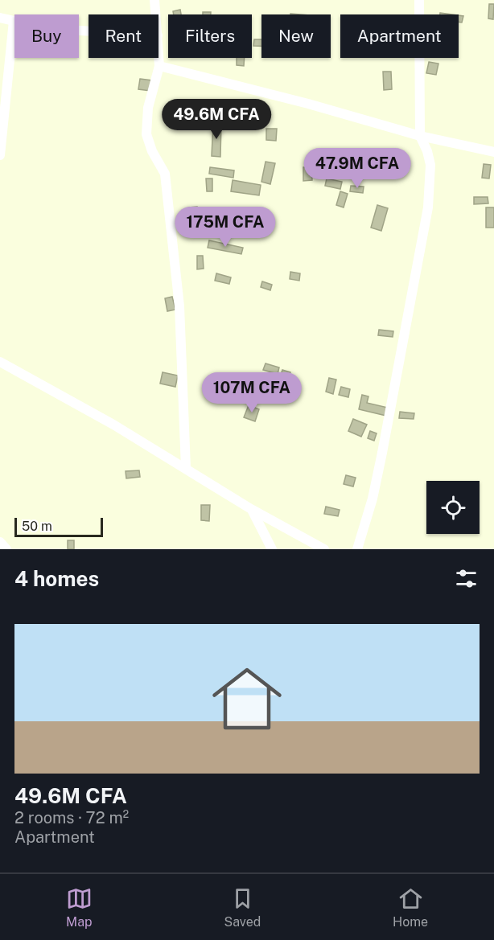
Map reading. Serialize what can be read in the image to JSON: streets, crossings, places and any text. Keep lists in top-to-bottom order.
{
  "scale_bar": "50 m",
  "page": {
    "chip": [
      "Buy",
      "Rent",
      "Filters",
      "New",
      "Apartment"
    ],
    "price": [
      "49.6M CFA",
      "47.9M CFA",
      "175M CFA",
      "107M CFA"
    ],
    "scale": "50 m",
    "heading": "4 homes",
    "list": [
      {
        "name": "49.6M CFA",
        "note": "2 rooms · 72 m² · Apartment"
      }
    ],
    "tabs": ["Map", "Saved", "Home"]
  }
}
